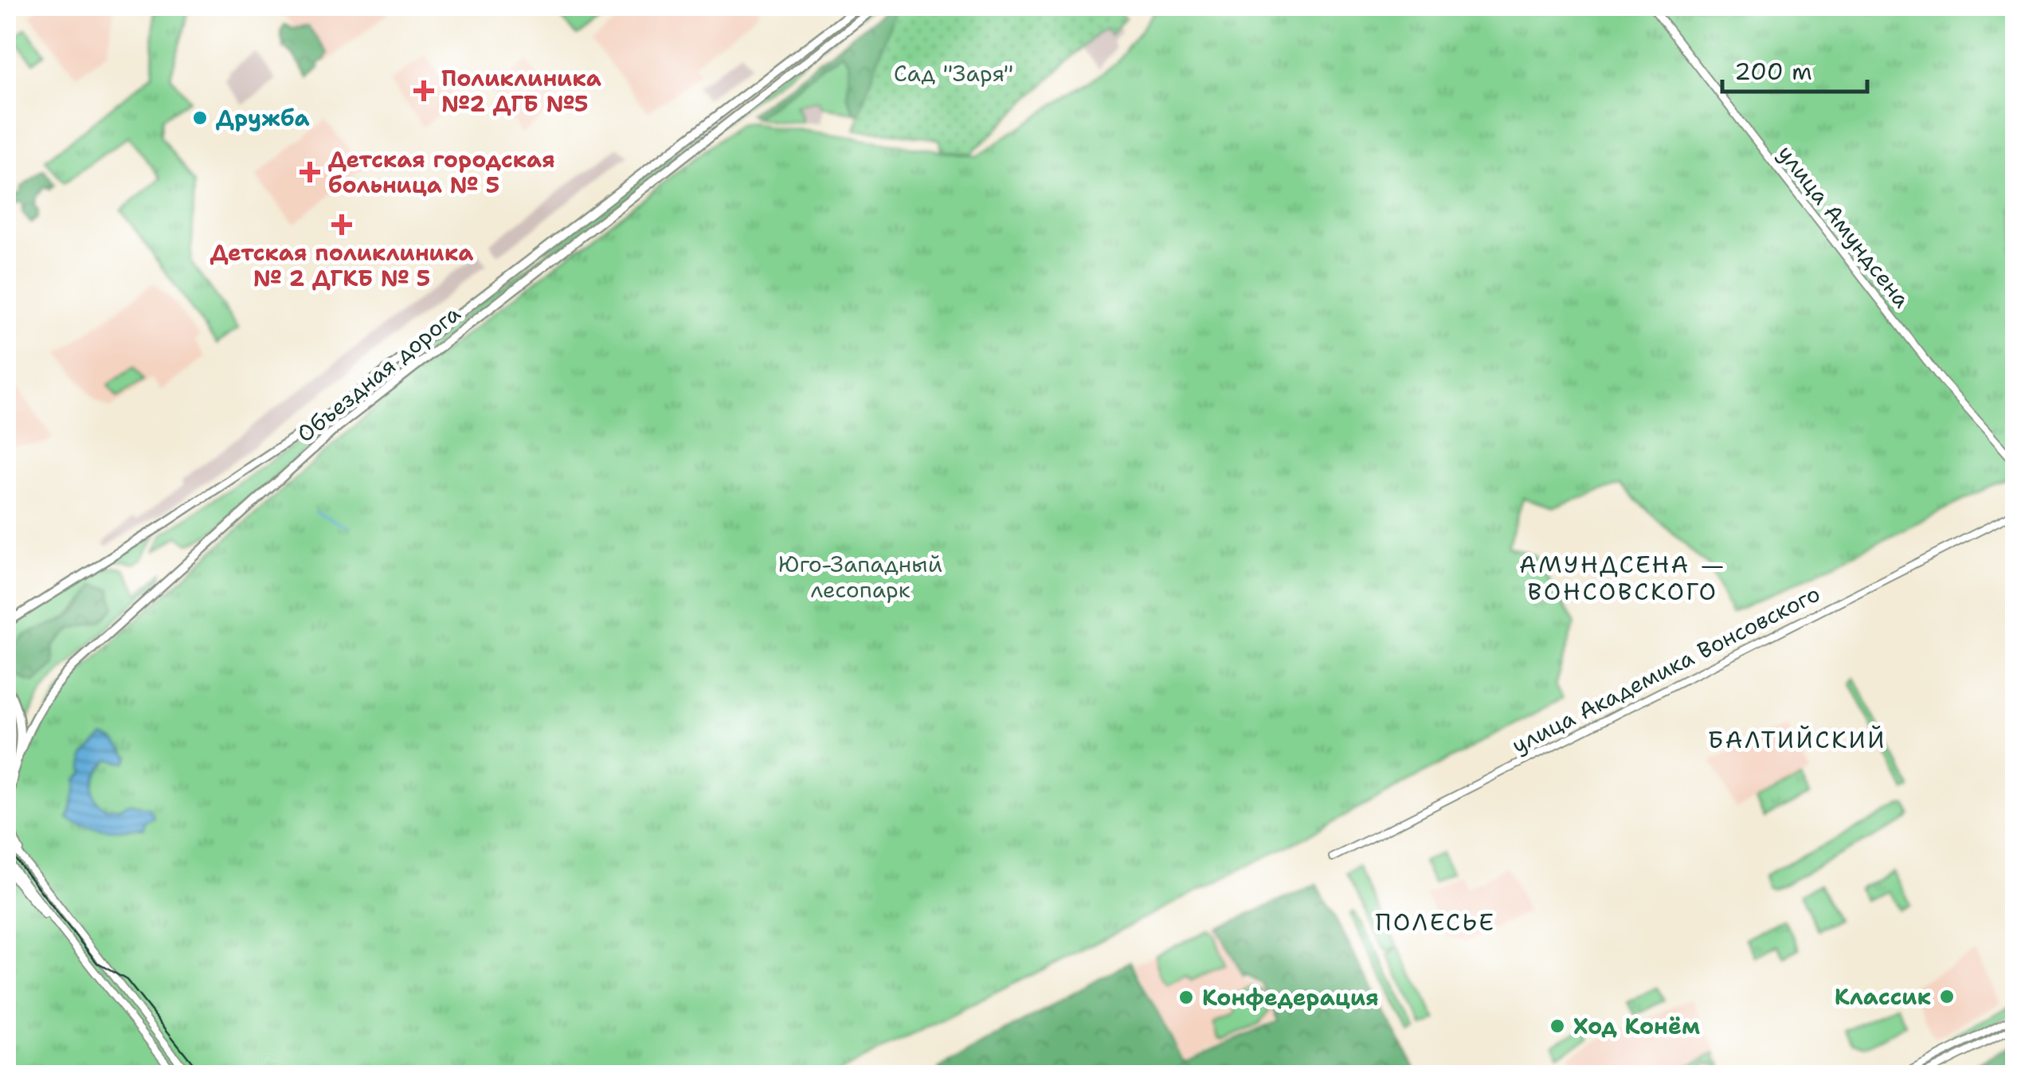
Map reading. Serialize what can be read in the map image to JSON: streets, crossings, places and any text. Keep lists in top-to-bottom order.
{
  "streets": {
    "main road": ["улица Амундсена", "Объездная дорога", "улица Академика Вонсовского"]
  },
  "districts": ["АМУНДСЕНА — ВОНСОВСКОГО", "БАЛТИЙСКИЙ", "ПОЛЕСЬЕ"],
  "parks": ["Сад \"Заря\"", "Юго-Западный лесопарк"],
  "places": {
    "health": ["Поликлиника №2 ДГБ №5", "Детская городская больница № 5", "Детская поликлиника № 2 ДГКБ № 5"],
    "other": [
      "Дружба",
      "Классик",
      "Конфедерация",
      "Ход Конём"
    ]
  },
  "scale_bar": "200 m"
}
